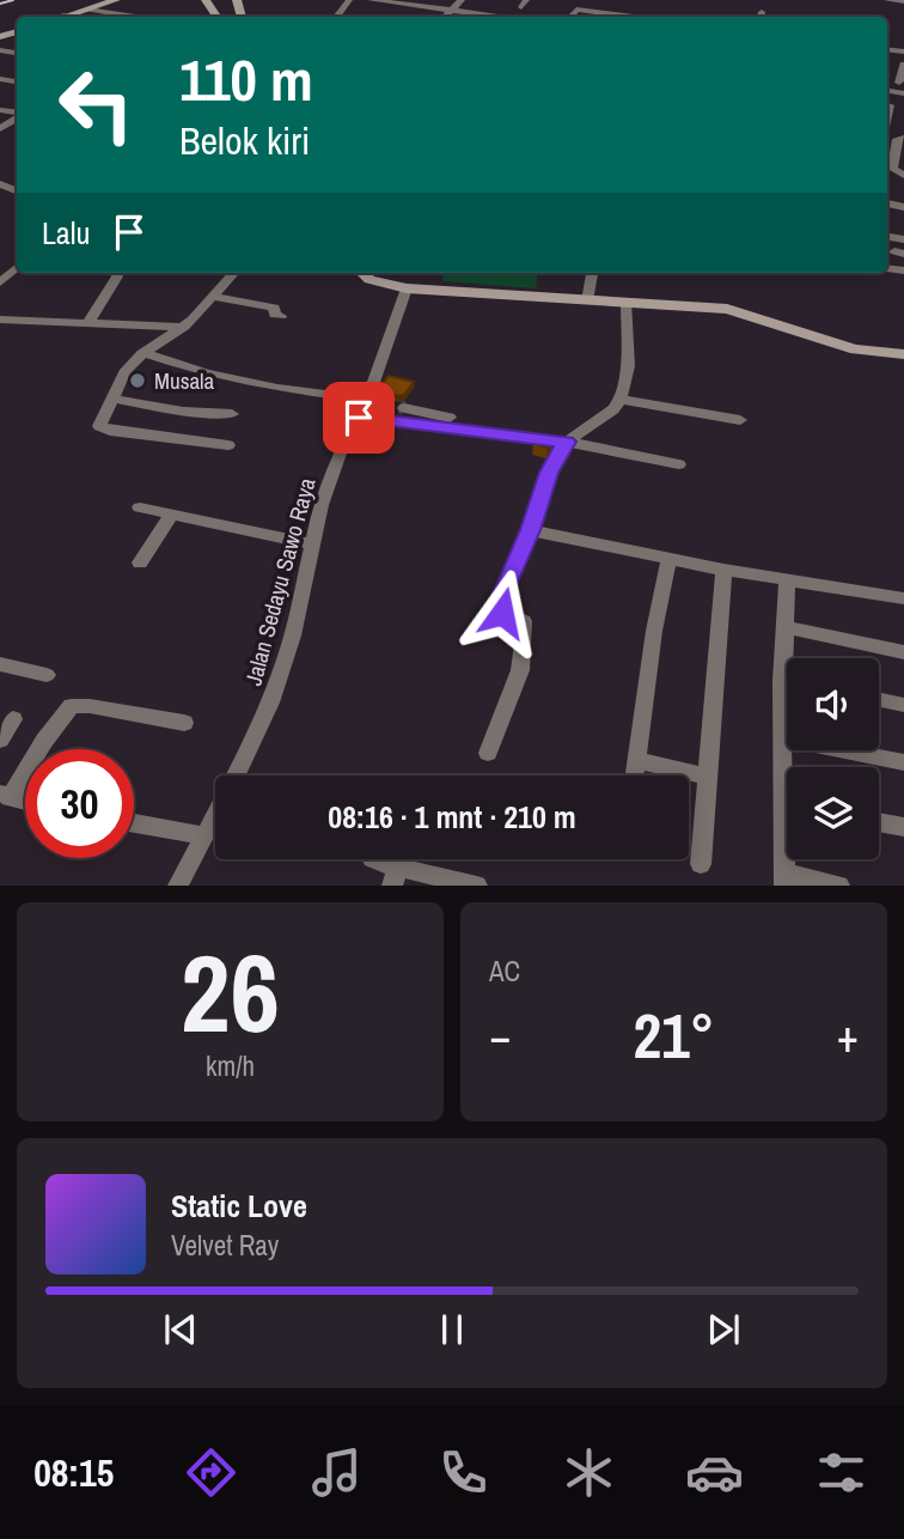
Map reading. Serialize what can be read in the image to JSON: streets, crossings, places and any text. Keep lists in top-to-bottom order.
{
  "streets": {
    "street": ["Jalan Sedayu Sawo Raya"]
  },
  "places": ["Musala"],
  "page": {
    "turn": ["110 m", "Belok kiri"],
    "then": "Lalu",
    "limit": "30",
    "trip": "08:16 · 1 mnt · 210 m",
    "tile": [
      ["26", "km/h"],
      "AC"
    ],
    "heat": ["−", "21°", "+"],
    "song": ["Static Love", "Velvet Ray"],
    "tabs": "08:15"
  }
}
